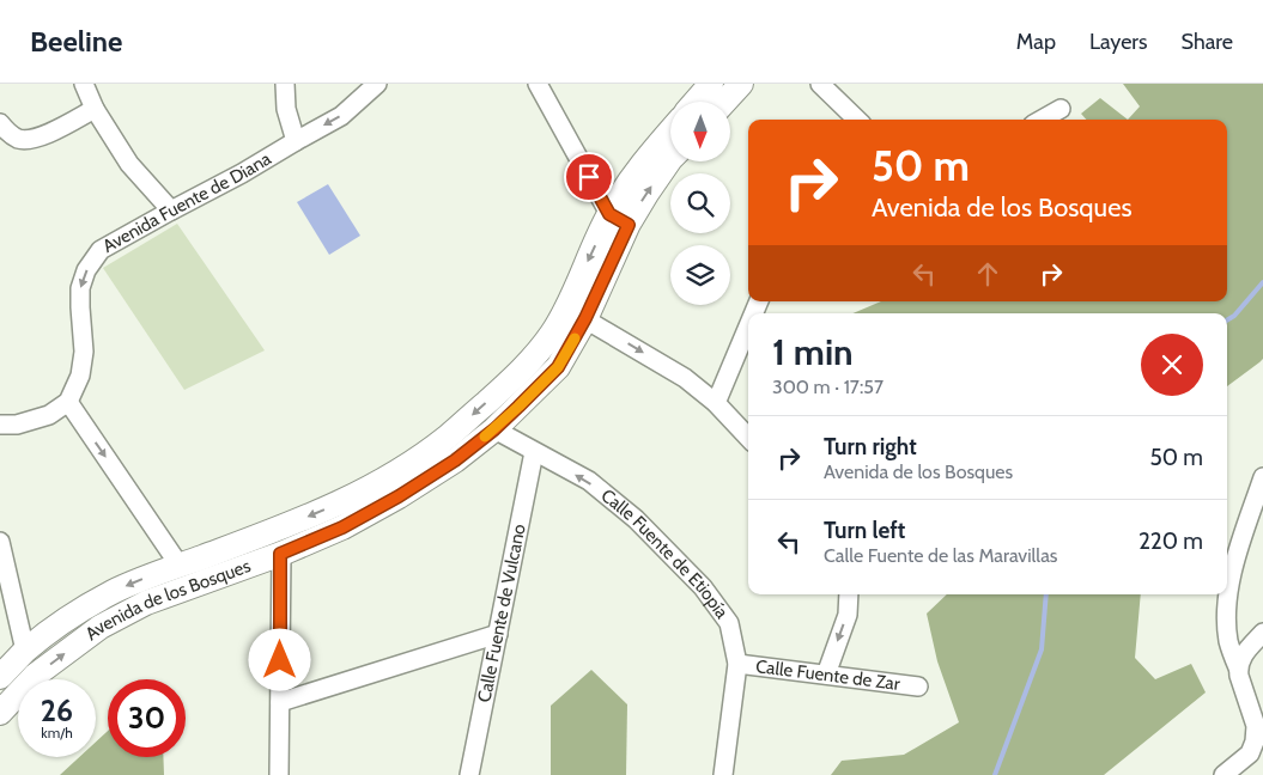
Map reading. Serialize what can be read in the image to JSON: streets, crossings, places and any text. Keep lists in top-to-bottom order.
{
  "streets": {
    "main road": ["Avenida de los Bosques"],
    "street": [
      "Avenida Fuente de Diana",
      "Calle Fuente de Etiopía",
      "Calle Fuente de Vulcano",
      "Calle Fuente de Zar"
    ]
  },
  "crossings": [
    ["Calle Fuente de Etiopía", "Avenida de los Bosques"],
    ["Calle Fuente de Etiopía", "Calle Fuente de Vulcano"],
    ["Calle Fuente de Etiopía", "Calle Fuente de Zar"]
  ],
  "one_way": ["Avenida Fuente de Diana"],
  "north": "bottom",
  "page": {
    "header": "Beeline",
    "nav": ["Map", "Layers", "Share"],
    "turn": ["50 m", "Avenida de los Bosques"],
    "heading": ["1 min", "300 m · 17:57"],
    "list": [
      {
        "name": "Turn right",
        "note": "Avenida de los Bosques",
        "value": "50 m"
      },
      {
        "name": "Turn left",
        "note": "Calle Fuente de las Maravillas",
        "value": "220 m"
      }
    ],
    "speed": "26 km/h",
    "limit": "30"
  }
}
